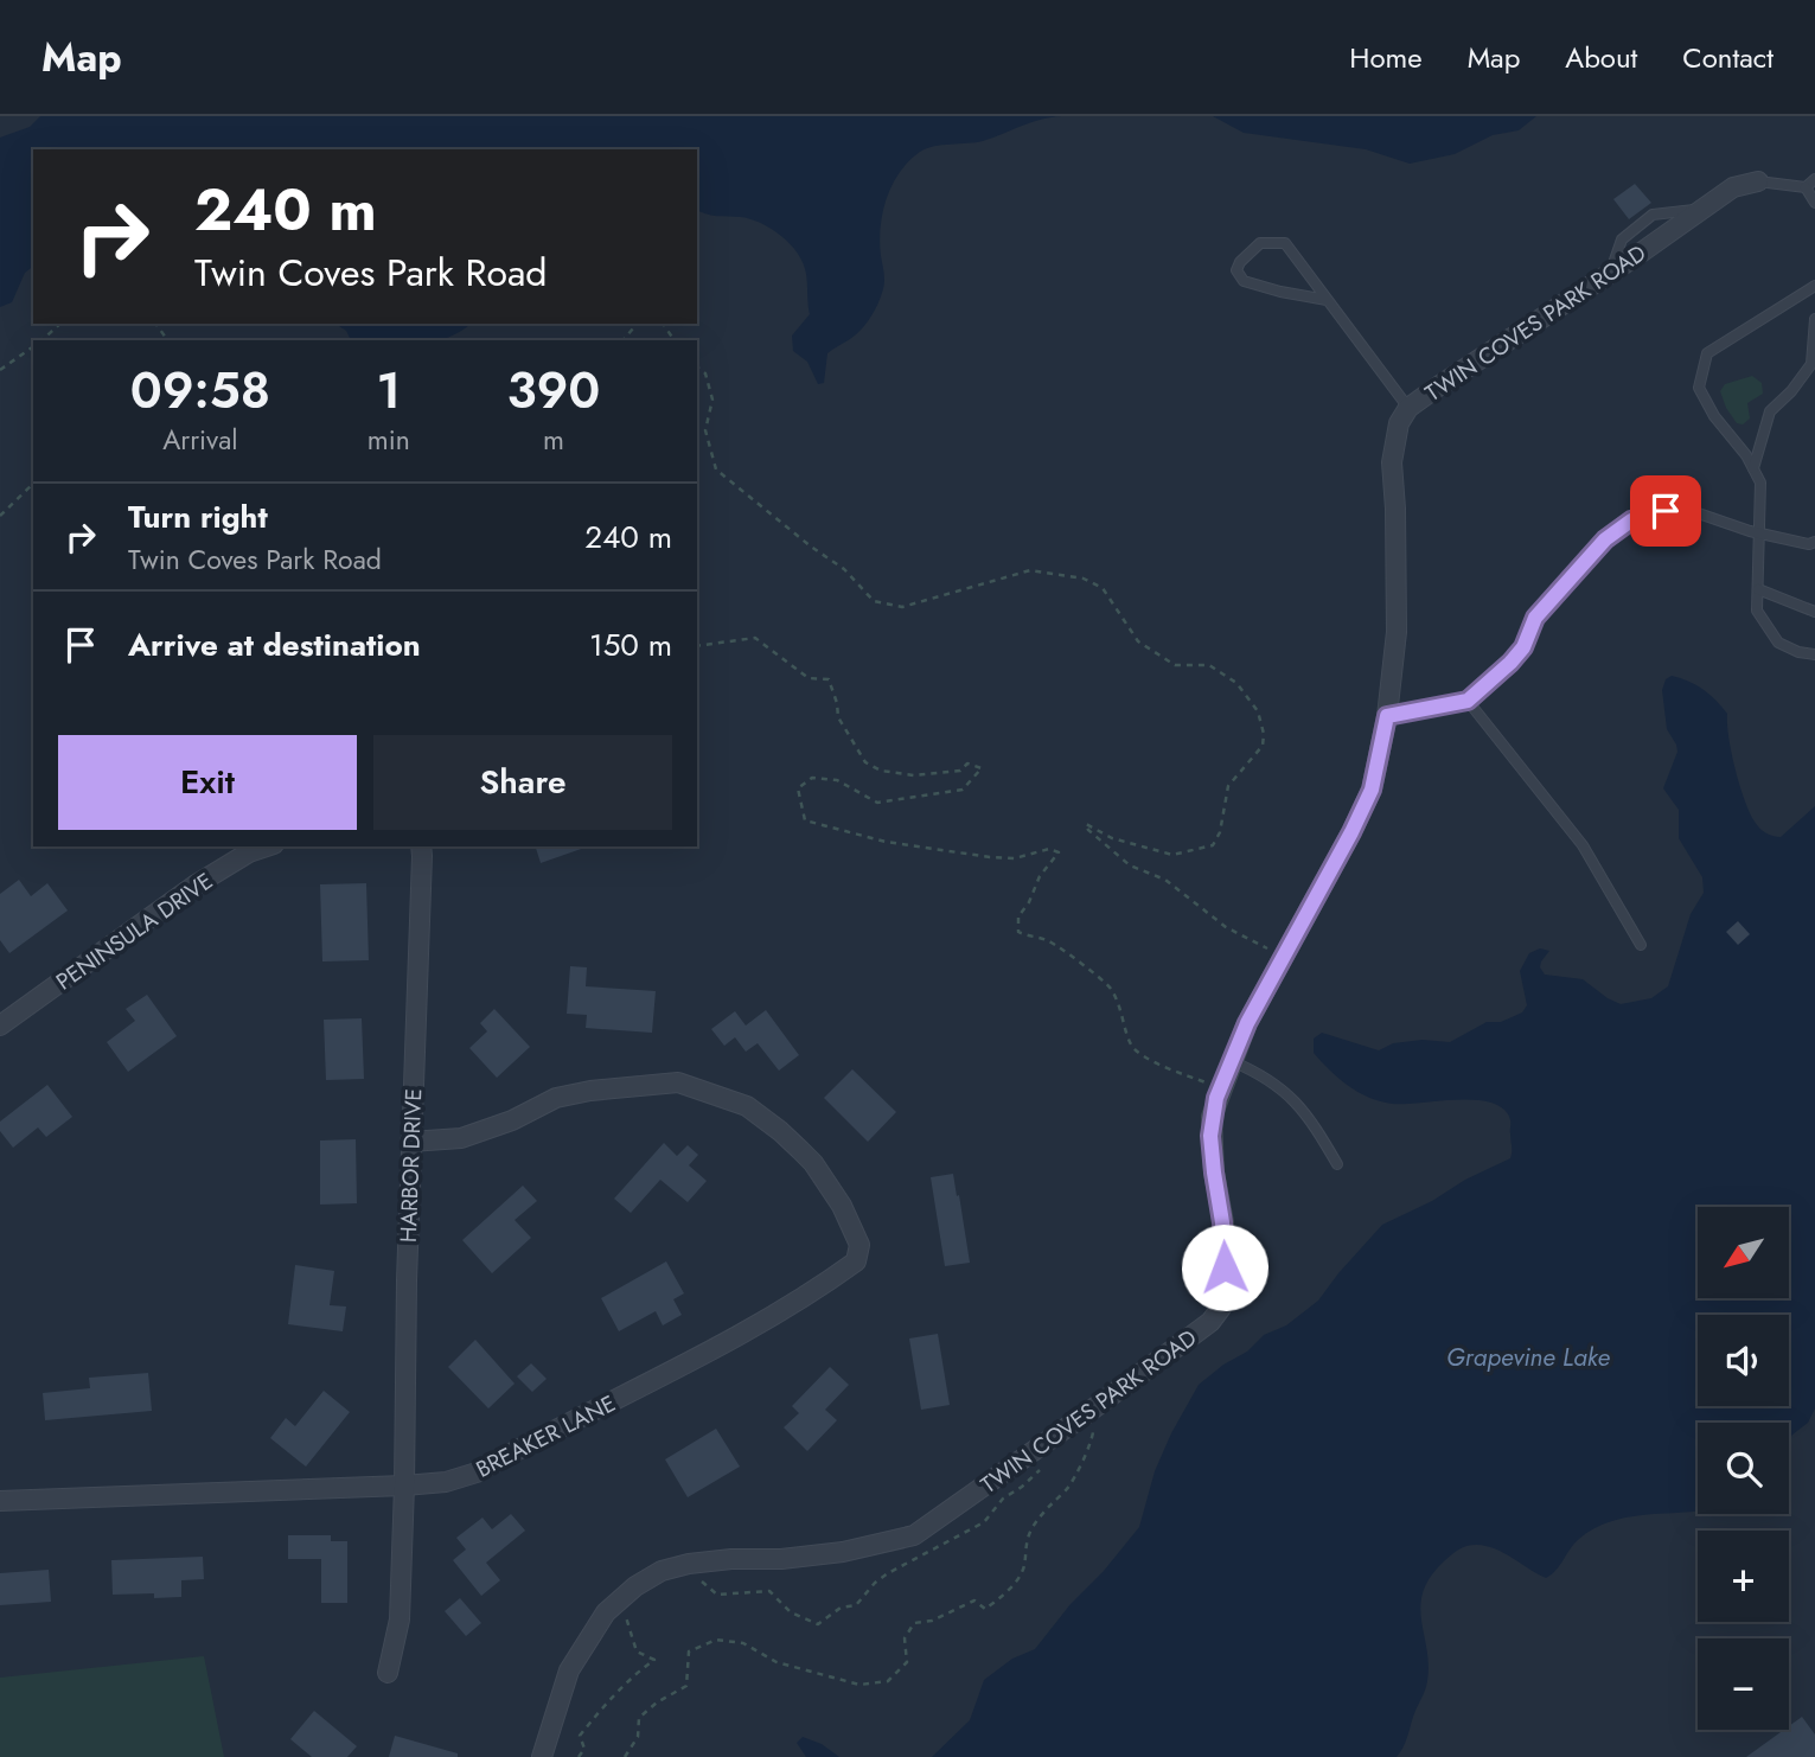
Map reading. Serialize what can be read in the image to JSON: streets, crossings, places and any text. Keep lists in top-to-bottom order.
{
  "streets": {
    "street": [
      "TWIN COVES PARK ROAD",
      "PENINSULA DRIVE",
      "HARBOR DRIVE",
      "BREAKER LANE"
    ]
  },
  "crossings": [
    ["HARBOR DRIVE", "BREAKER LANE"]
  ],
  "water": ["Grapevine Lake"],
  "north": "bottom left",
  "page": {
    "header": "Map",
    "nav": [
      "Home",
      "Map",
      "About",
      "Contact"
    ],
    "turn": ["240 m", "Twin Coves Park Road"],
    "eta": [
      "09:58",
      "Arrival",
      "1",
      "min",
      "390",
      "m"
    ],
    "list": [
      {
        "name": "Turn right",
        "note": "Twin Coves Park Road",
        "value": "240 m"
      },
      {
        "name": "Arrive at destination",
        "value": "150 m"
      }
    ],
    "buttons": ["Exit", "Share"],
    "map_buttons": ["+", "−"]
  }
}
